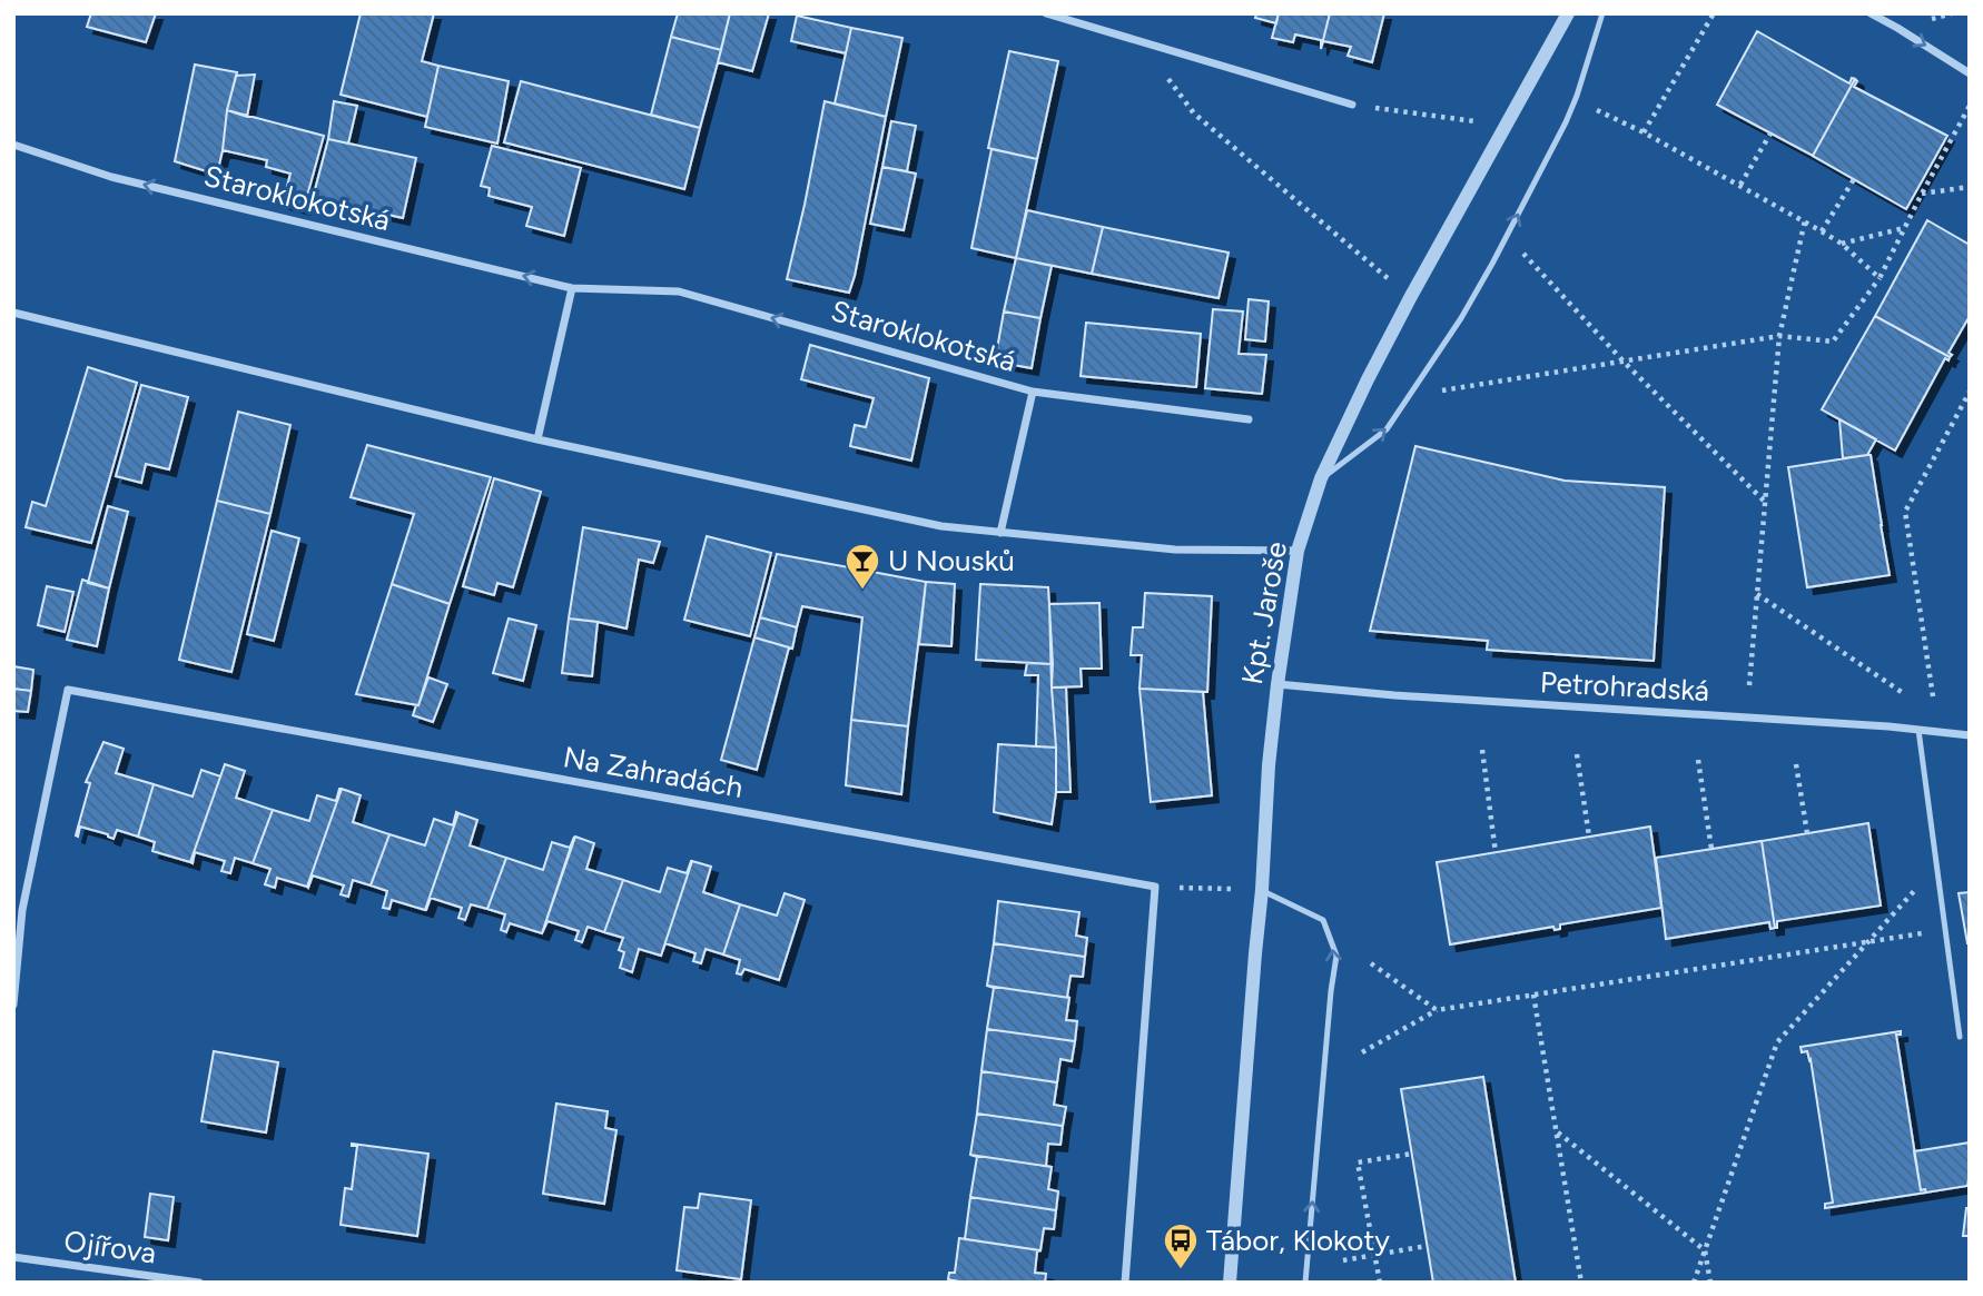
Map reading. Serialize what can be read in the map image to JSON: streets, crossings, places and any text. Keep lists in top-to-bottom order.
{
  "streets": {
    "street": [
      "Staroklokotská",
      "Kpt. Jaroše",
      "Petrohradská",
      "Na Zahradách",
      "Ojířova"
    ]
  },
  "crossings": [
    ["Kpt. Jaroše", "Petrohradská"]
  ],
  "one_way": ["Staroklokotská"],
  "places": {
    "bar": ["U Nousků"],
    "bus stop": ["Tábor, Klokoty"]
  }
}
